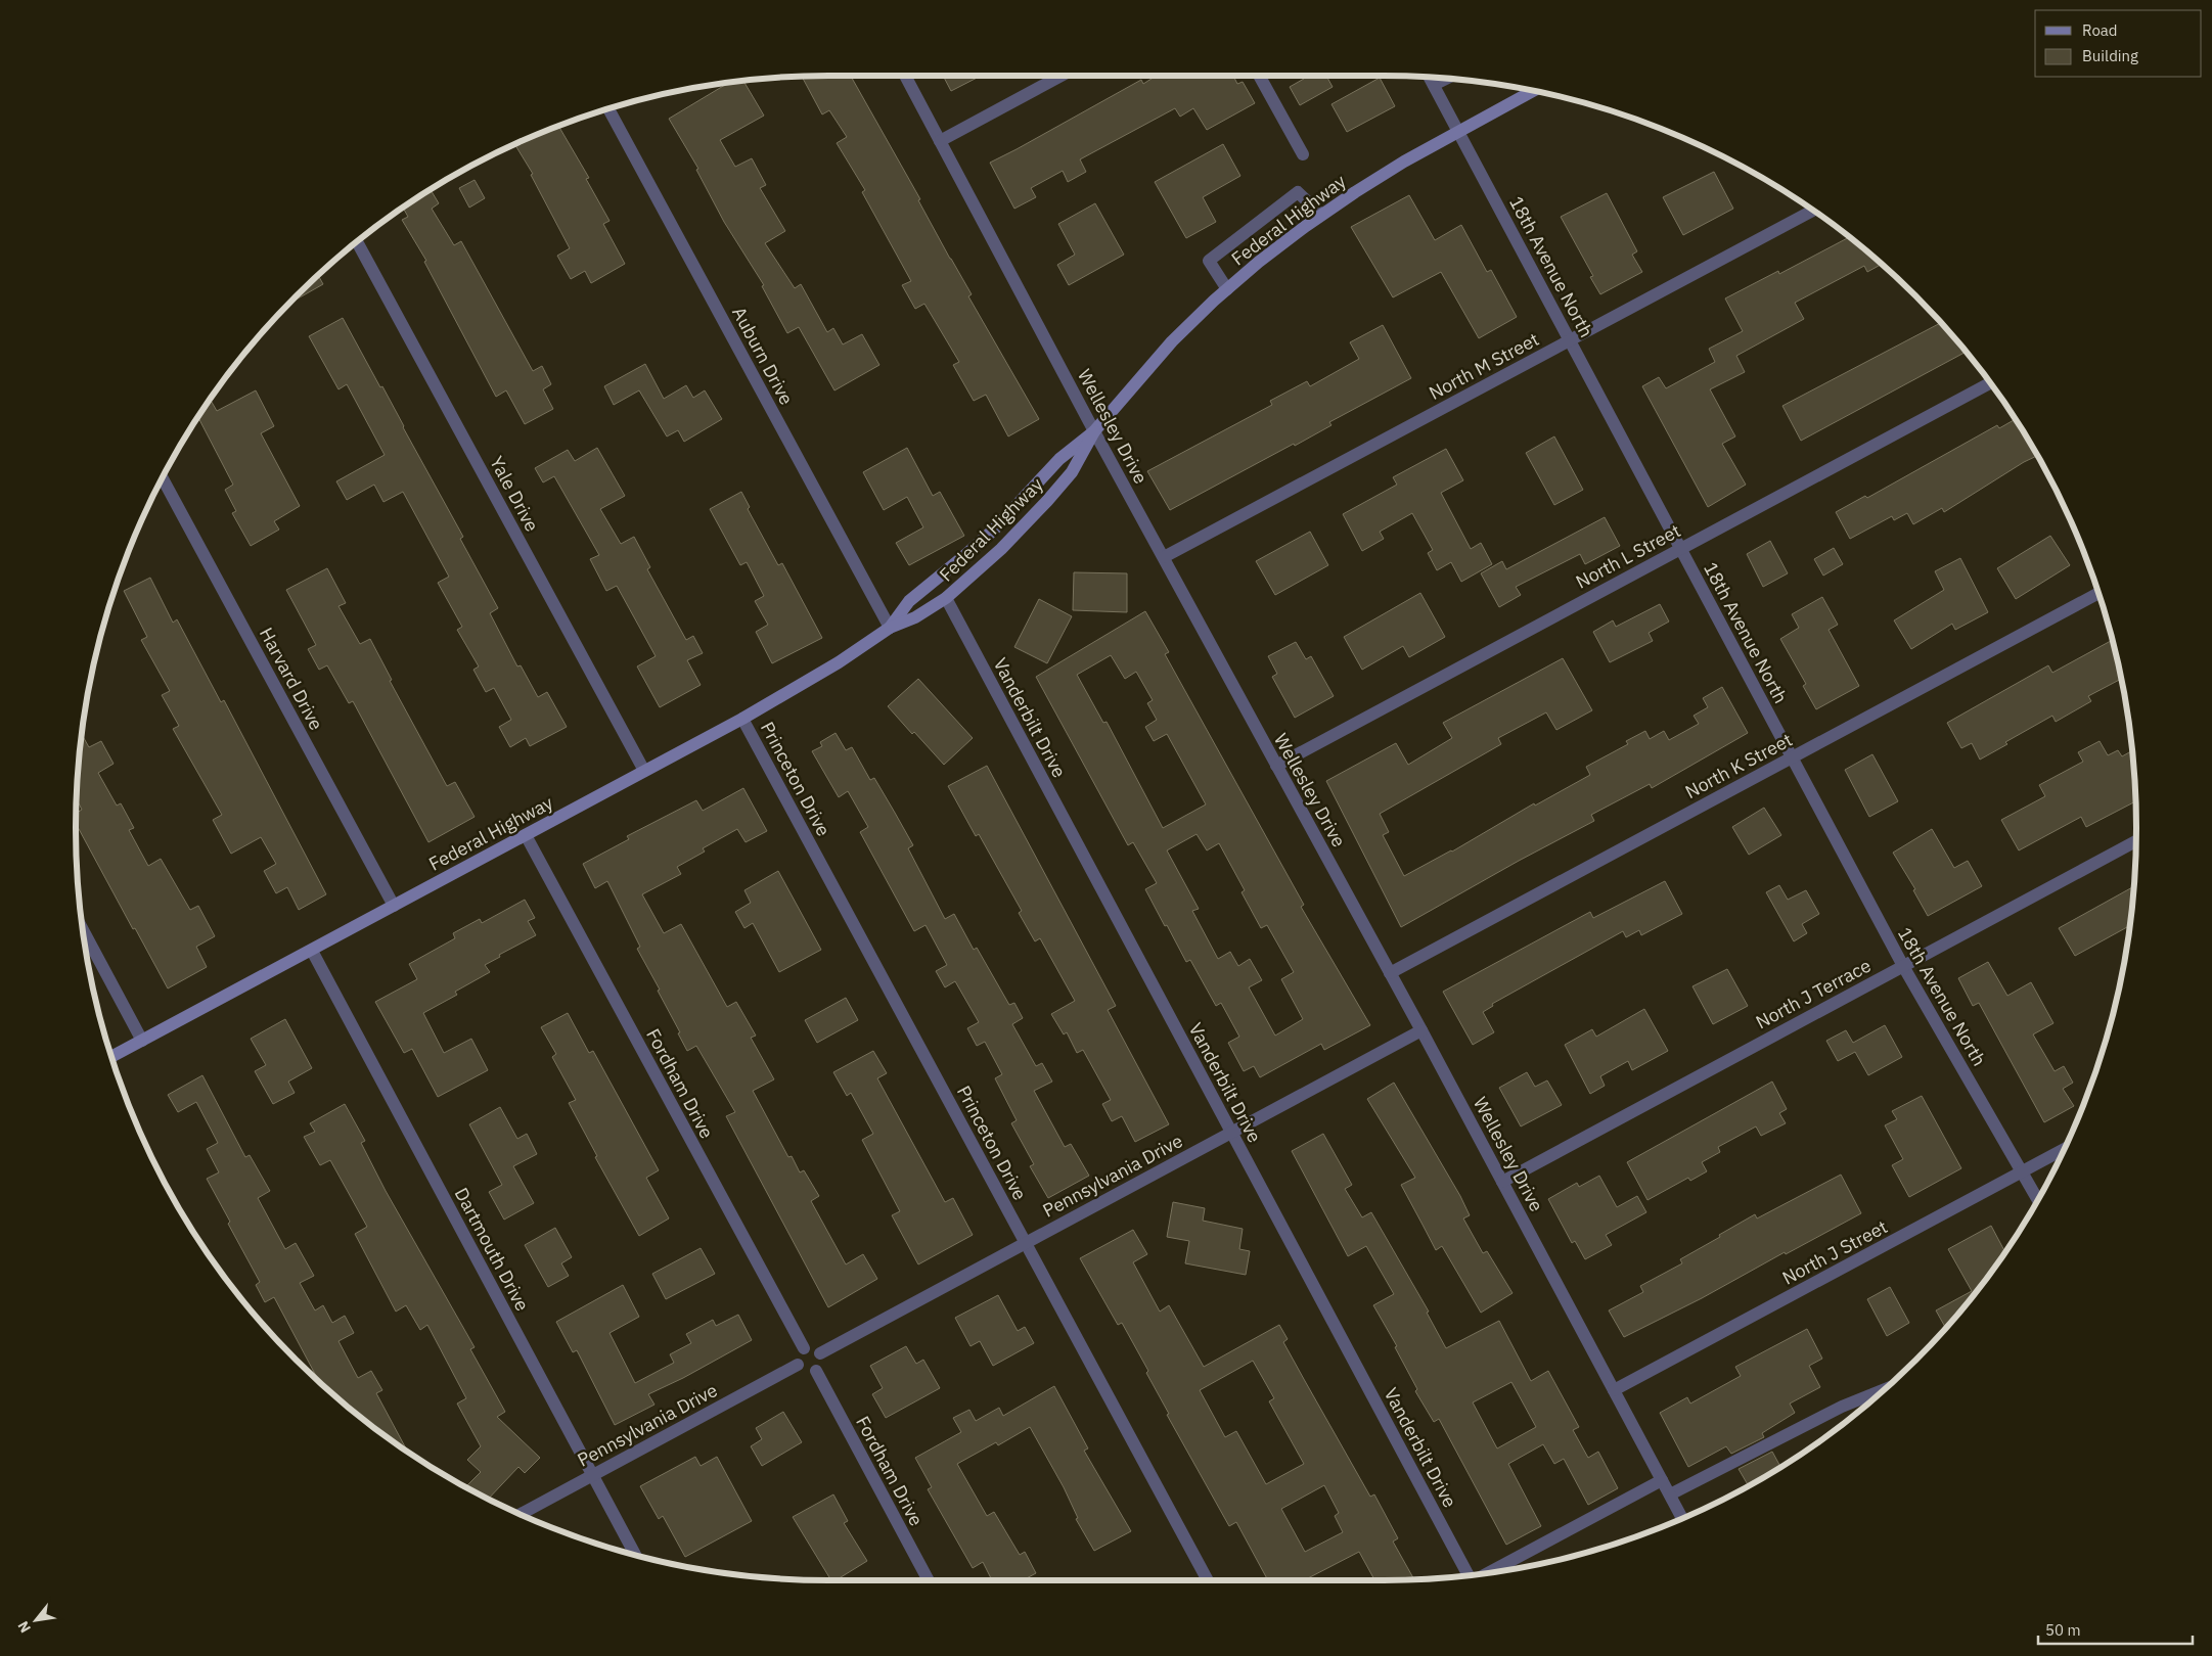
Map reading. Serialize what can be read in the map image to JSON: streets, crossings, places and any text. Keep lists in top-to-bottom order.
{
  "streets": {
    "main road": ["Federal Highway"],
    "street": [
      "18th Avenue North",
      "Auburn Drive",
      "North M Street",
      "Wellesley Drive",
      "Yale Drive",
      "North L Street",
      "Harvard Drive",
      "Vanderbilt Drive",
      "North K Street",
      "Princeton Drive",
      "North J Terrace",
      "Fordham Drive",
      "Pennsylvania Drive",
      "Dartmouth Drive",
      "North J Street"
    ]
  },
  "crossings": [
    ["Federal Highway", "18th Avenue North"],
    ["Federal Highway", "Auburn Drive"],
    ["Federal Highway", "Wellesley Drive"],
    ["Federal Highway", "Yale Drive"],
    ["Federal Highway", "Harvard Drive"],
    ["Federal Highway", "Vanderbilt Drive"],
    ["Federal Highway", "Princeton Drive"],
    ["Federal Highway", "Fordham Drive"],
    ["Federal Highway", "Dartmouth Drive"],
    ["18th Avenue North", "North M Street"],
    ["18th Avenue North", "North L Street"],
    ["18th Avenue North", "North K Street"],
    ["18th Avenue North", "North J Terrace"],
    ["18th Avenue North", "North J Street"],
    ["North M Street", "Wellesley Drive"],
    ["Wellesley Drive", "North L Street"],
    ["Wellesley Drive", "North K Street"],
    ["Wellesley Drive", "North J Terrace"],
    ["Wellesley Drive", "Pennsylvania Drive"],
    ["Wellesley Drive", "North J Street"],
    ["Vanderbilt Drive", "Pennsylvania Drive"],
    ["Princeton Drive", "Pennsylvania Drive"],
    ["Fordham Drive", "Pennsylvania Drive"],
    ["Pennsylvania Drive", "Dartmouth Drive"]
  ],
  "legend": ["Road", "Building"],
  "scale_bar": "50 m",
  "north": "bottom left"
}
